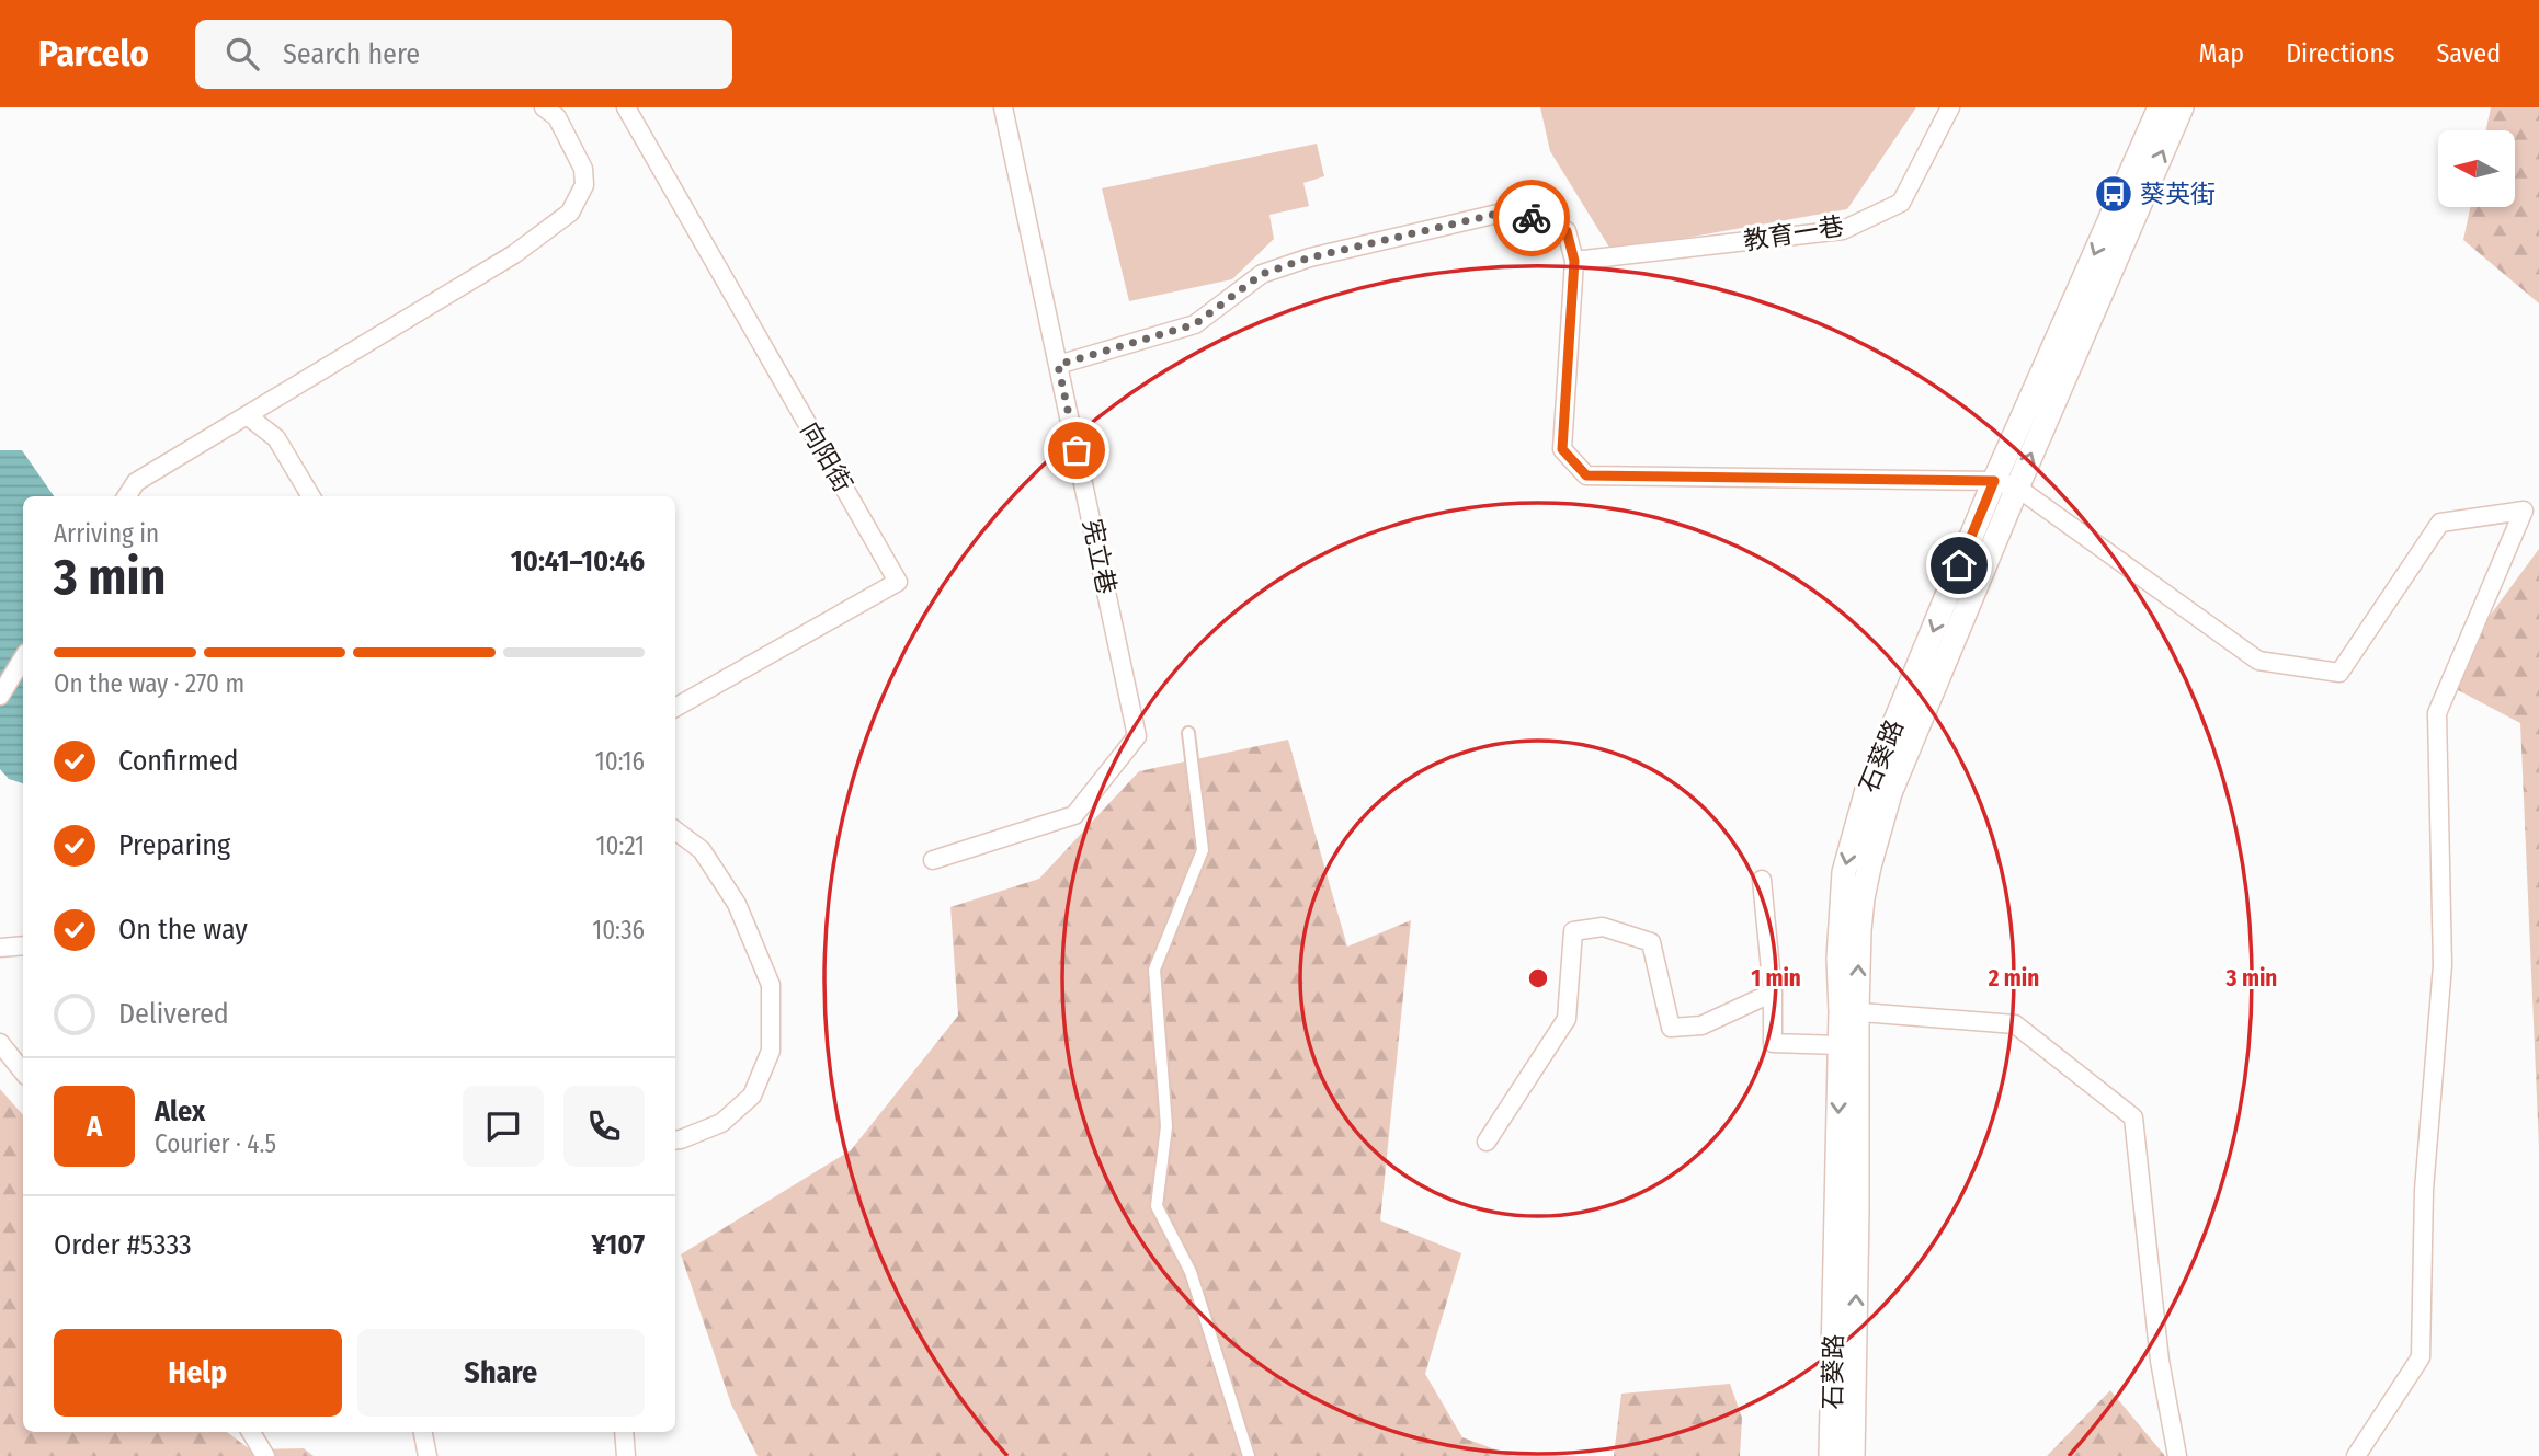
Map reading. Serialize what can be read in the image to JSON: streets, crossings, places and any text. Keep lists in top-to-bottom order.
{
  "streets": {
    "main road": ["石葵路"],
    "street": ["教育一巷", "向阳街", "宪立巷"]
  },
  "places": {
    "bus stop": ["葵英街"]
  },
  "north": "left",
  "page": {
    "header": "Parcelo",
    "search": "Search here",
    "nav": ["Map", "Directions", "Saved"],
    "heading": ["3 min", "Arriving in", "10:41–10:46"],
    "panel": [
      "Alex",
      "Courier · 4.5",
      "Order #5333",
      "¥107"
    ],
    "bar": "On the way · 270 m",
    "list": [
      ["Confirmed", "10:16"],
      ["Preparing", "10:21"],
      ["On the way", "10:36"],
      "Delivered"
    ],
    "round": "A",
    "buttons": ["Help", "Share"]
  },
  "rings": ["1 min", "2 min", "3 min"]
}
